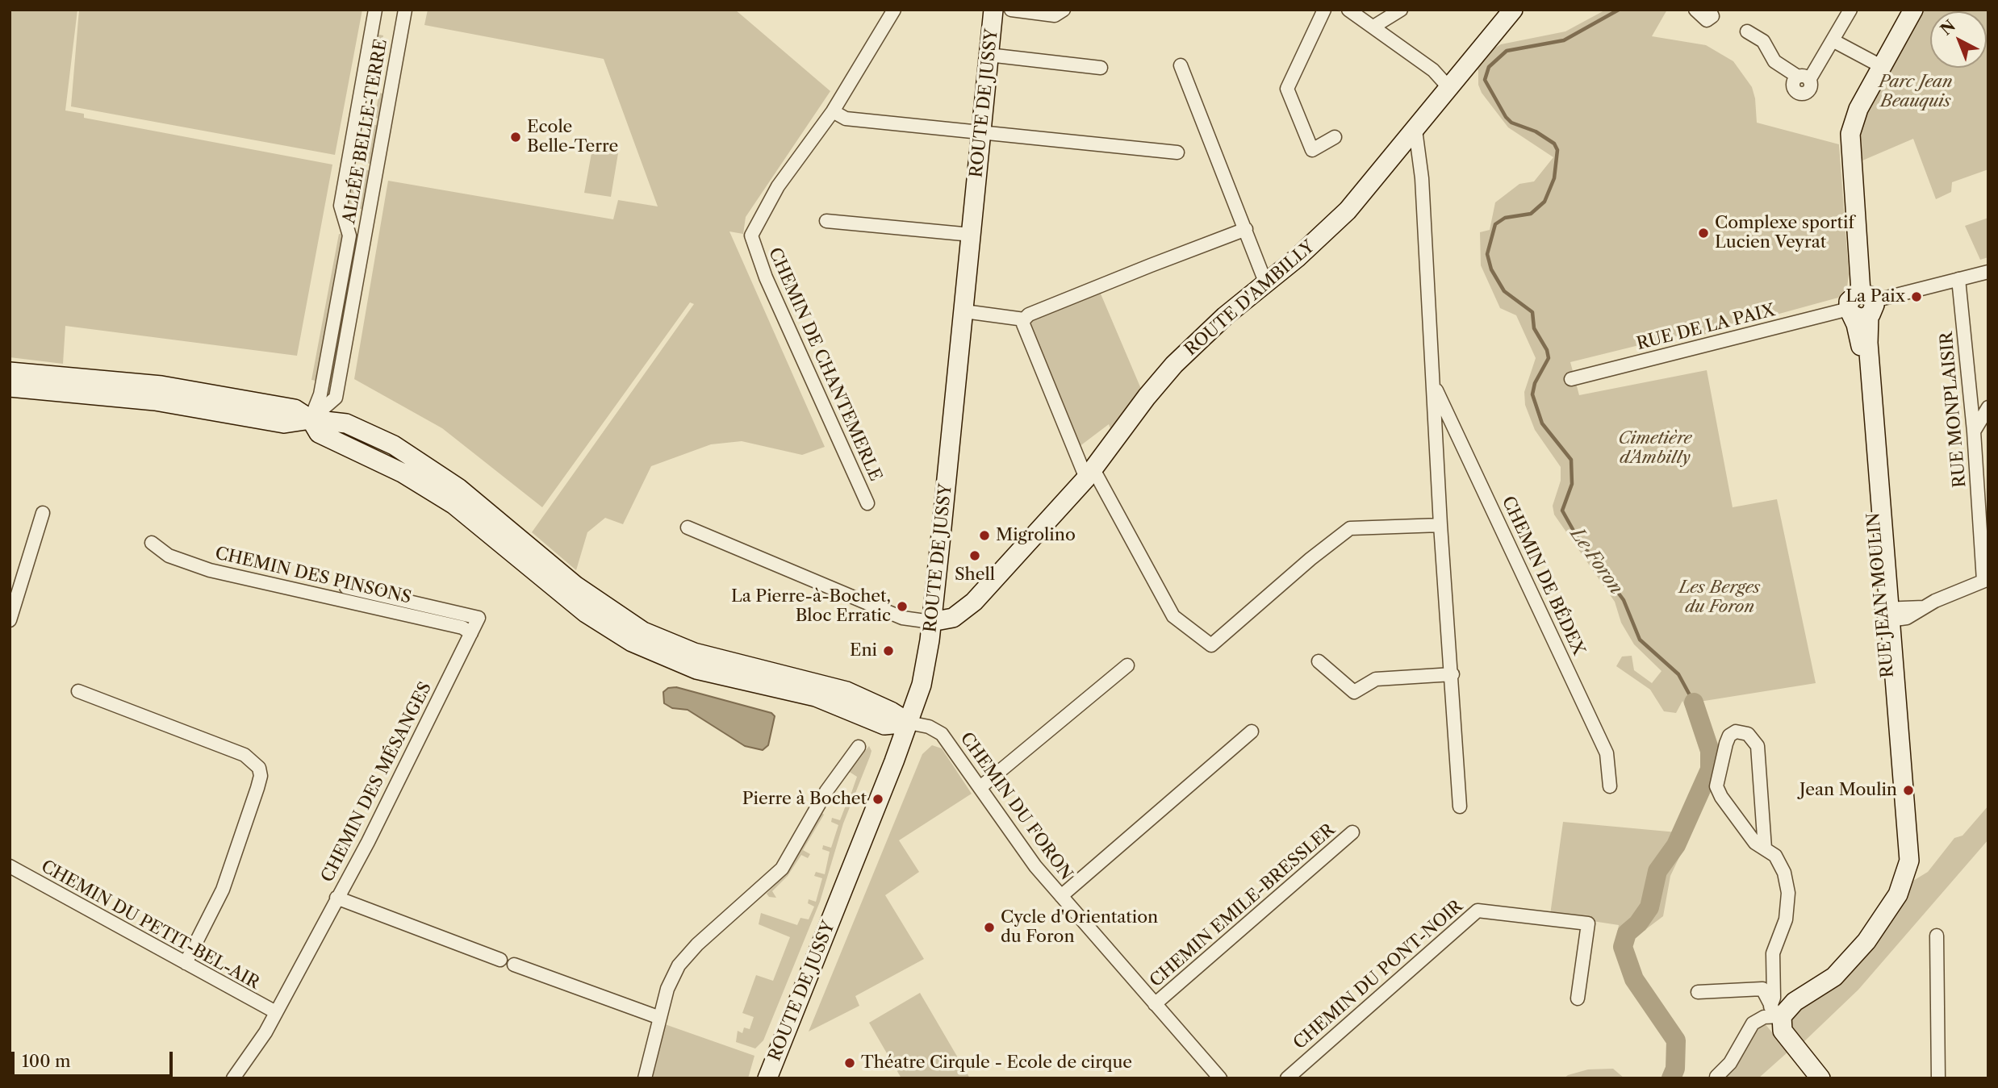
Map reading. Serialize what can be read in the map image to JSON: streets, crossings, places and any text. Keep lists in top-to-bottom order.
{
  "streets": {
    "street": [
      "ROUTE DE JUSSY",
      "ALLÉE BELLE-TERRE",
      "ROUTE D'AMBILLY",
      "RUE DE LA PAIX",
      "CHEMIN DE CHANTEMERLE",
      "RUE MONPLAISIR",
      "CHEMIN DES PINSONS",
      "CHEMIN DE BÉDEX",
      "RUE JEAN MOULIN",
      "CHEMIN DES MÉSANGES",
      "CHEMIN DU FORON",
      "CHEMIN EMILE-BRESSLER",
      "CHEMIN DU PETIT-BEL-AIR",
      "CHEMIN DU PONT-NOIR"
    ]
  },
  "crossings": [
    ["ROUTE DE JUSSY", "ROUTE D'AMBILLY"],
    ["ROUTE DE JUSSY", "CHEMIN DU FORON"],
    ["ROUTE D'AMBILLY", "CHEMIN DE BÉDEX"],
    ["RUE DE LA PAIX", "RUE MONPLAISIR"],
    ["RUE DE LA PAIX", "RUE JEAN MOULIN"],
    ["CHEMIN DES PINSONS", "CHEMIN DES MÉSANGES"],
    ["CHEMIN DES MÉSANGES", "CHEMIN DU PETIT-BEL-AIR"],
    ["CHEMIN DU FORON", "CHEMIN EMILE-BRESSLER"]
  ],
  "water": ["Le Foron"],
  "parks": ["Parc Jean Beauquis", "Cimetière d'Ambilly", "Les Berges du Foron"],
  "places": [
    "Ecole Belle-Terre",
    "Complexe sportif Lucien Veyrat",
    "La Paix",
    "Migrolino",
    "Shell",
    "La Pierre-à-Bochet, Bloc Erratic",
    "Eni",
    "Jean Moulin",
    "Pierre à Bochet",
    "Cycle d'Orientation du Foron",
    "Théatre Cirqule - Ecole de cirque"
  ],
  "scale_bar": "100 m",
  "north": "top left"
}
